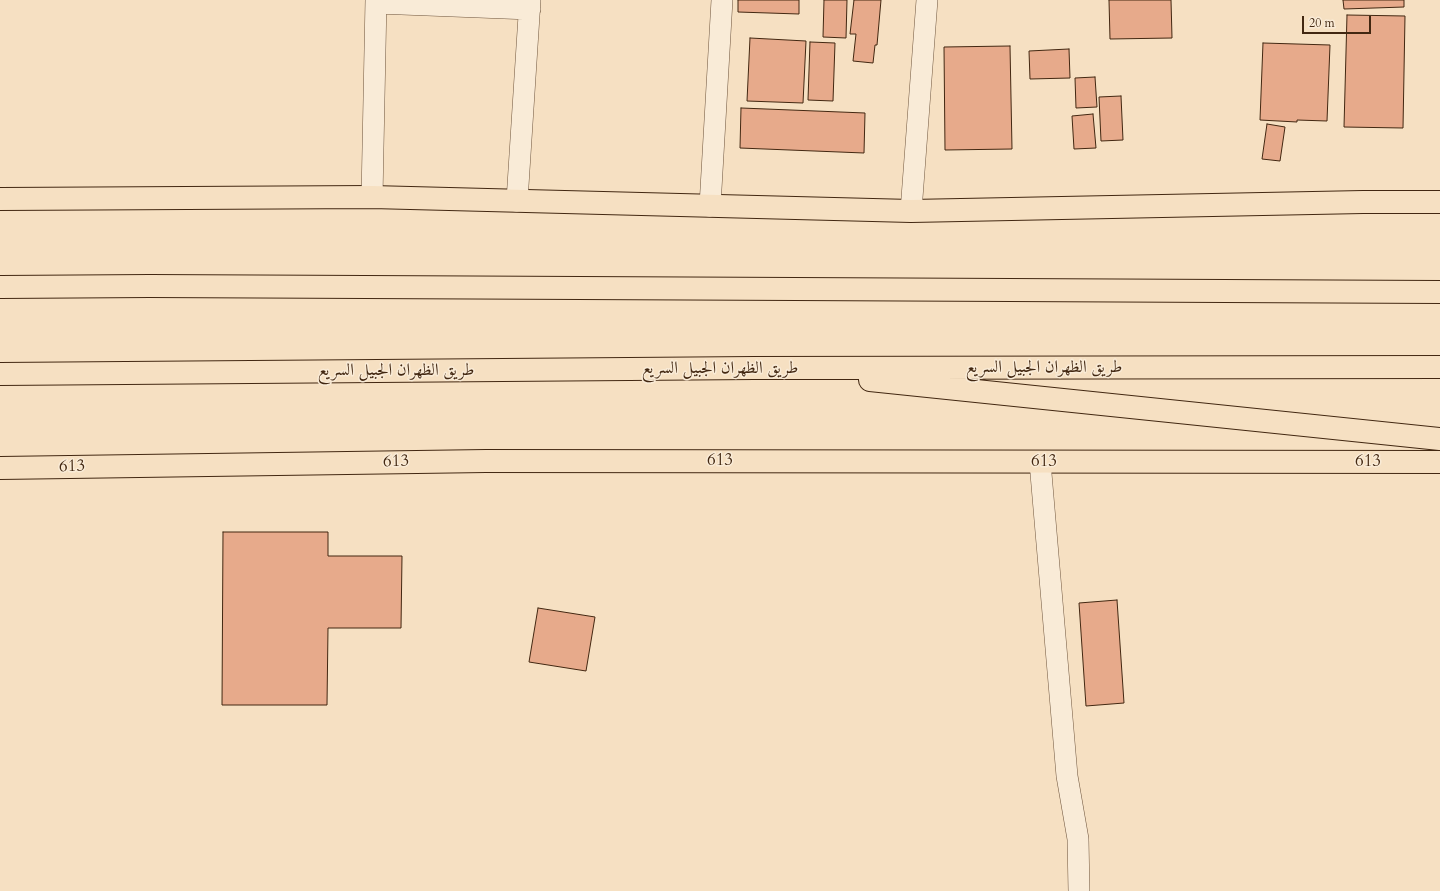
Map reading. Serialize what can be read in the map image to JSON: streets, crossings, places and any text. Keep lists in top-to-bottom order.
{
  "streets": {
    "main road": ["طريق الظهران الجبيل السريع", "613"]
  },
  "scale_bar": "20 m"
}
